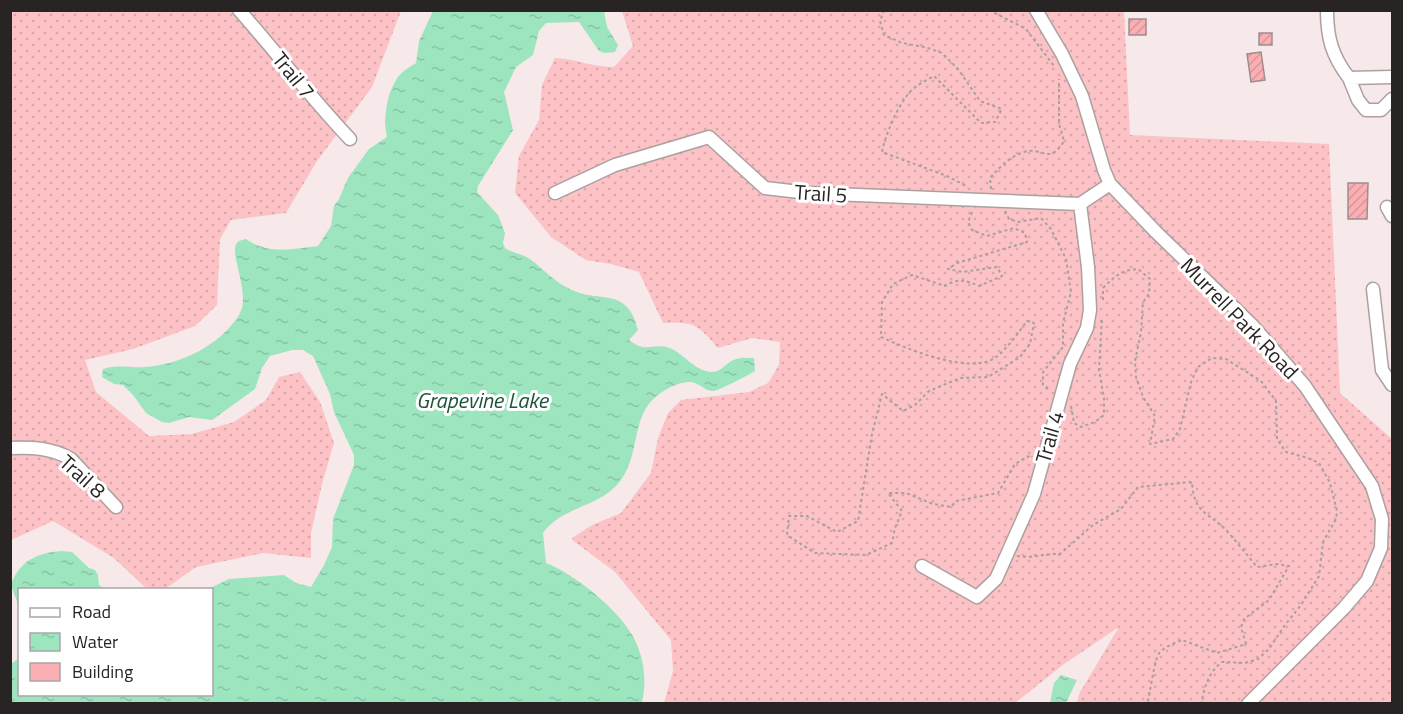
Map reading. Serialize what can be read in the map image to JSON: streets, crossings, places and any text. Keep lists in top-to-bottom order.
{
  "streets": {
    "lane": [
      "Trail 7",
      "Trail 5",
      "Murrell Park Road",
      "Trail 4",
      "Trail 8"
    ]
  },
  "crossings": [
    ["Trail 5", "Trail 4"]
  ],
  "water": ["Grapevine Lake"],
  "legend": ["Road", "Water", "Building"]
}
